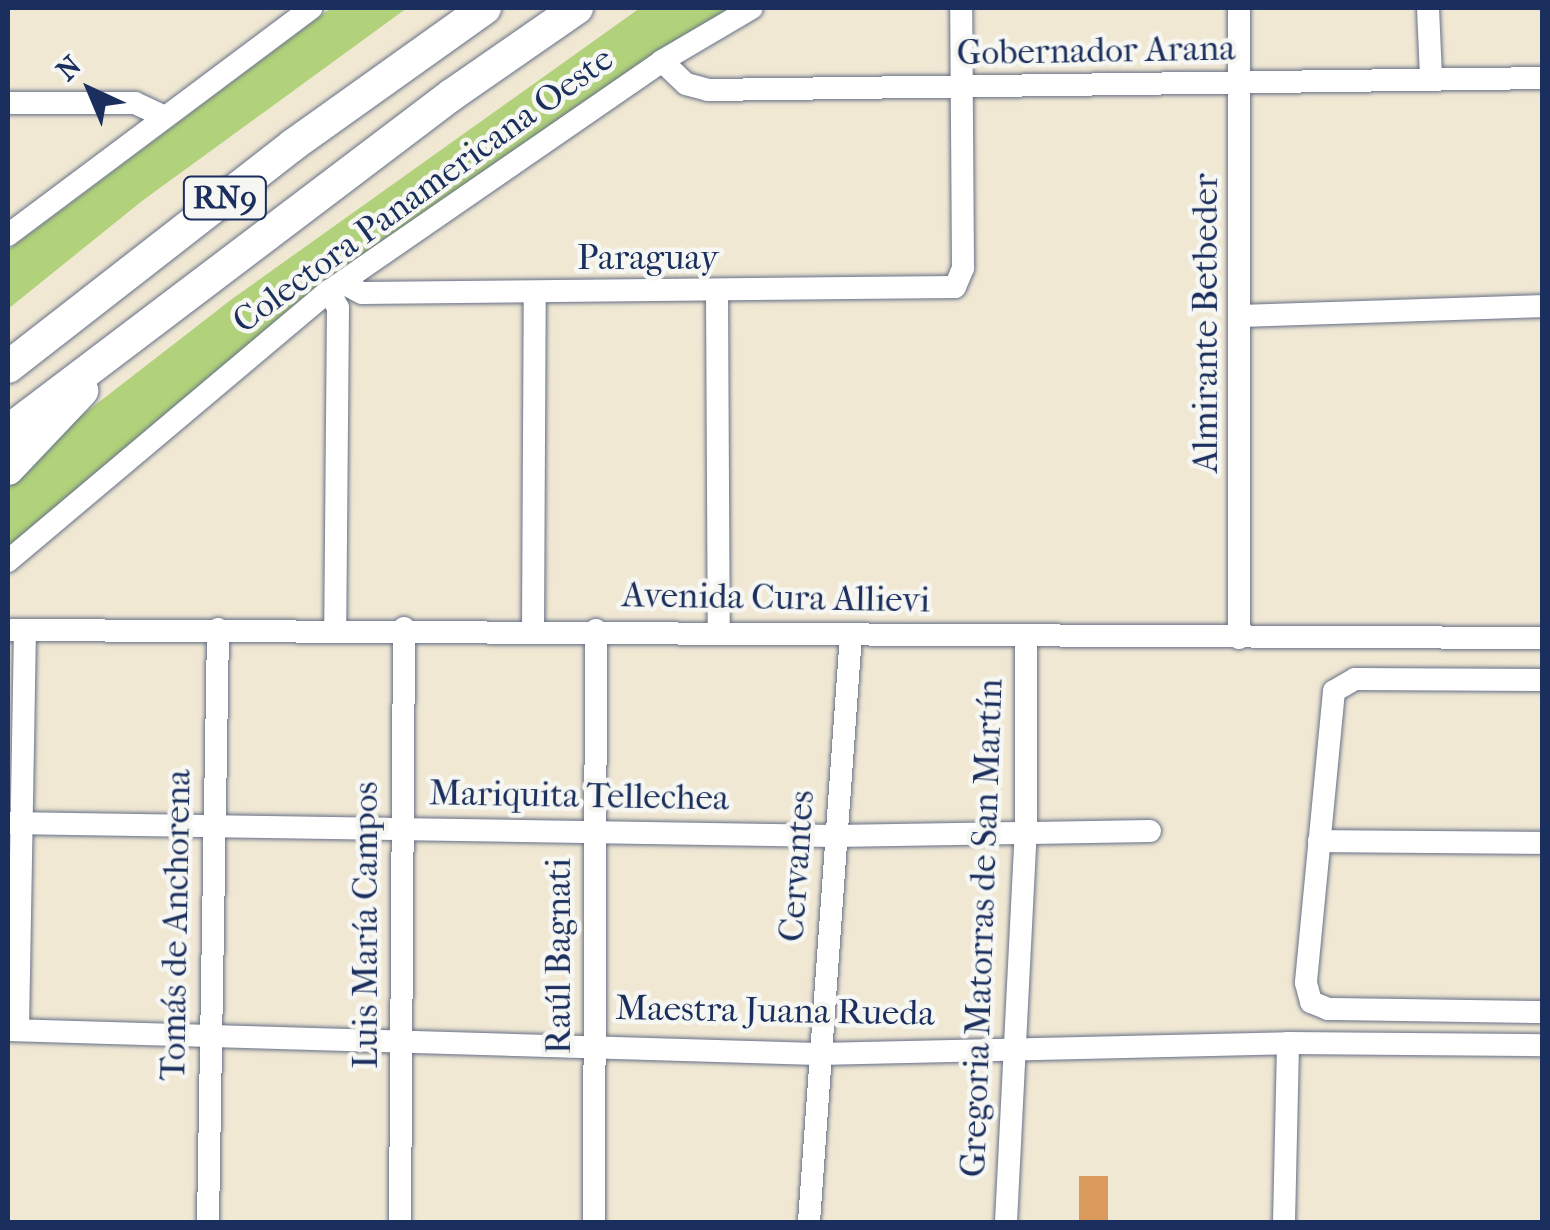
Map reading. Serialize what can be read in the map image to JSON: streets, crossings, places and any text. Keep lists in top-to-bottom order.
{
  "streets": {
    "highway": ["RN9"],
    "street": [
      "Gobernador Arana",
      "Colectora Panamericana Oeste",
      "Paraguay",
      "Almirante Betbeder",
      "Avenida Cura Allievi",
      "Mariquita Tellechea",
      "Cervantes",
      "Tomás de Anchorena",
      "Luis María Campos",
      "Gregoria Matorras de San Martín",
      "Raúl Bagnati",
      "Maestra Juana Rueda"
    ]
  },
  "crossings": [
    ["Gobernador Arana", "Colectora Panamericana Oeste"],
    ["Gobernador Arana", "Paraguay"],
    ["Gobernador Arana", "Almirante Betbeder"],
    ["Colectora Panamericana Oeste", "Paraguay"],
    ["Almirante Betbeder", "Avenida Cura Allievi"],
    ["Avenida Cura Allievi", "Cervantes"],
    ["Avenida Cura Allievi", "Tomás de Anchorena"],
    ["Avenida Cura Allievi", "Luis María Campos"],
    ["Avenida Cura Allievi", "Gregoria Matorras de San Martín"],
    ["Avenida Cura Allievi", "Raúl Bagnati"],
    ["Mariquita Tellechea", "Cervantes"],
    ["Mariquita Tellechea", "Tomás de Anchorena"],
    ["Mariquita Tellechea", "Luis María Campos"],
    ["Mariquita Tellechea", "Gregoria Matorras de San Martín"],
    ["Mariquita Tellechea", "Raúl Bagnati"],
    ["Cervantes", "Maestra Juana Rueda"],
    ["Tomás de Anchorena", "Maestra Juana Rueda"],
    ["Luis María Campos", "Maestra Juana Rueda"],
    ["Gregoria Matorras de San Martín", "Maestra Juana Rueda"],
    ["Raúl Bagnati", "Maestra Juana Rueda"]
  ],
  "north": "top left"
}
